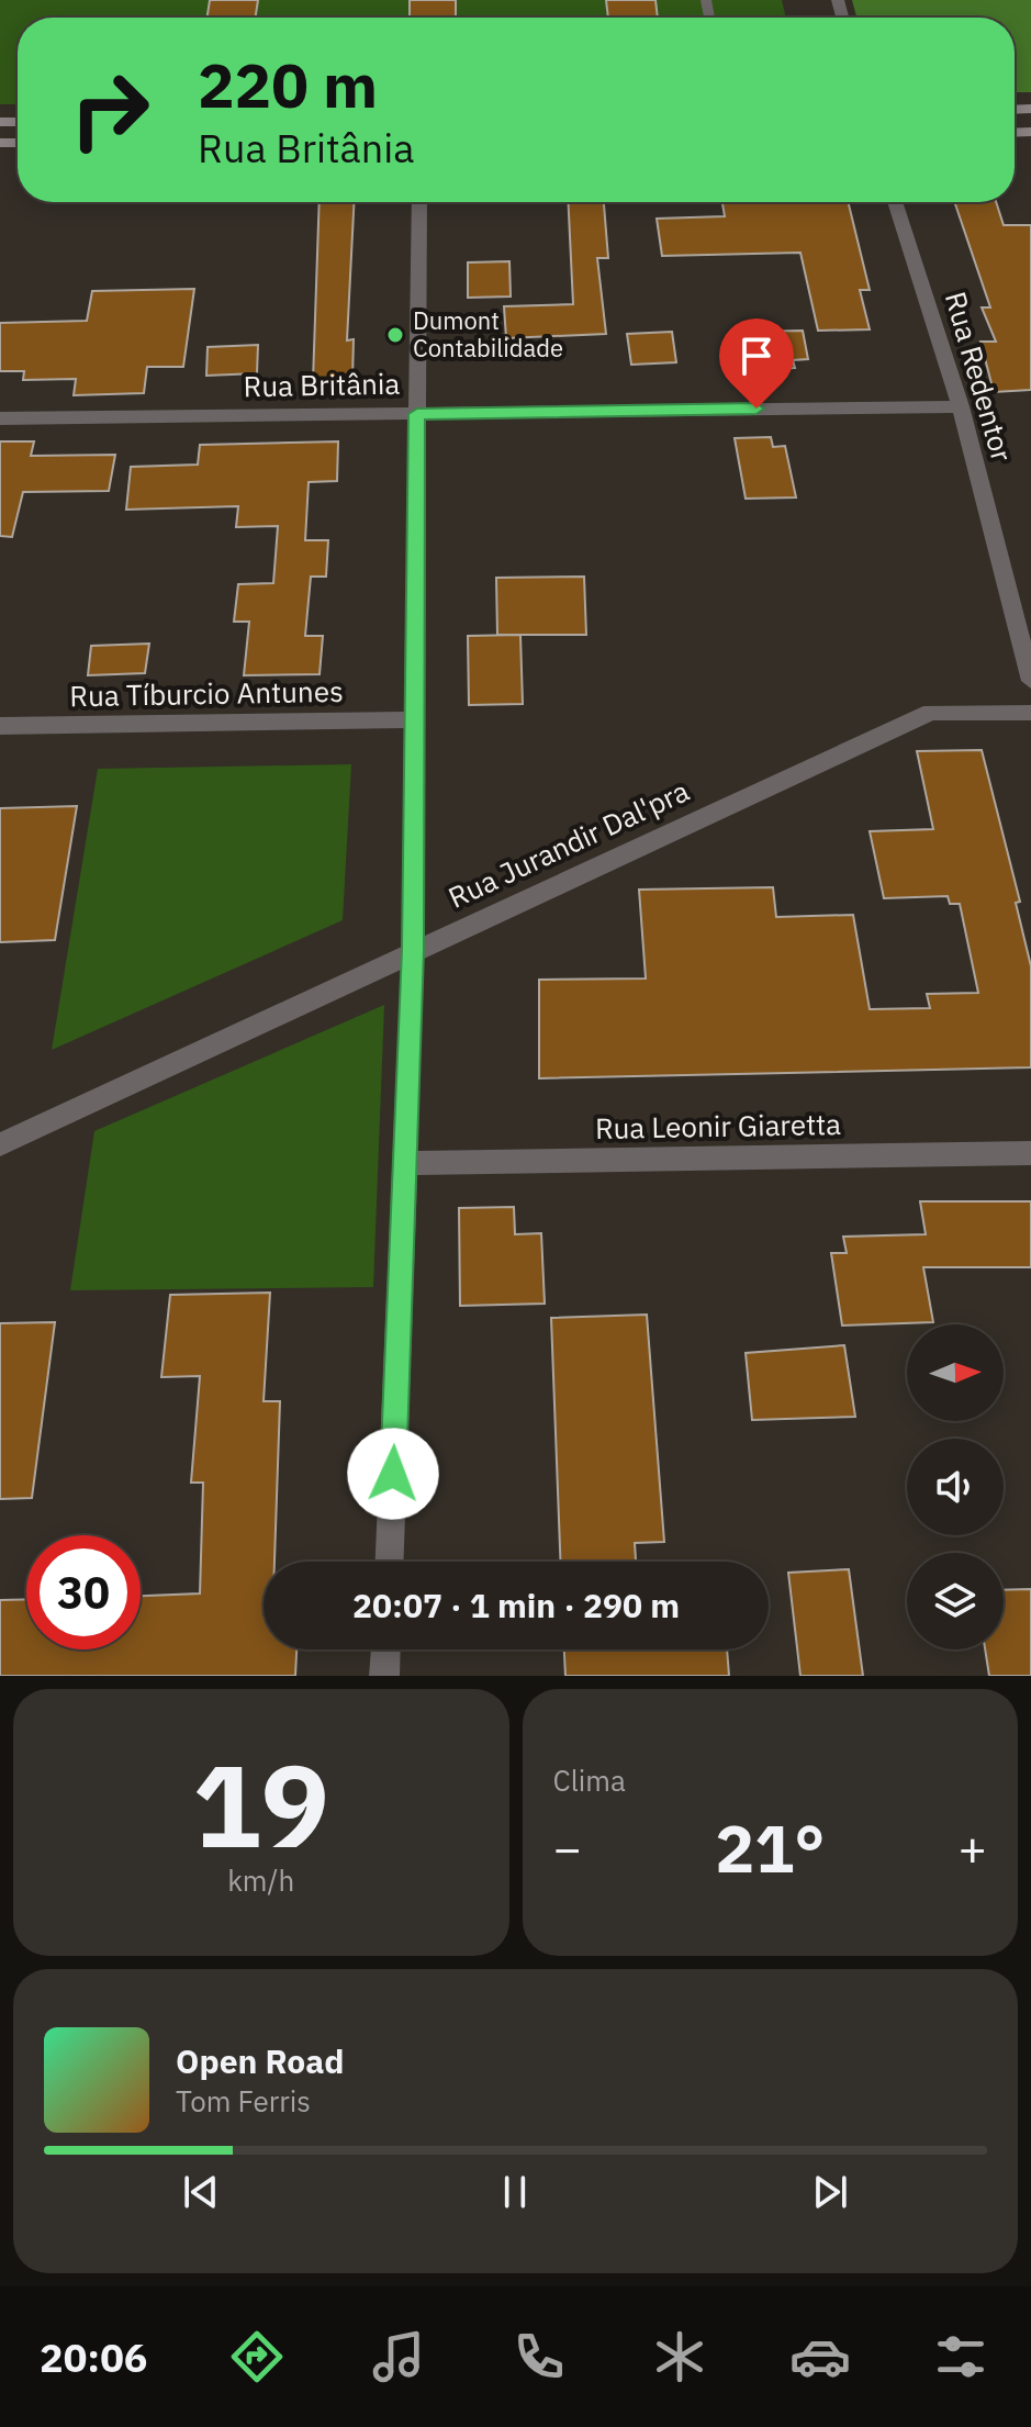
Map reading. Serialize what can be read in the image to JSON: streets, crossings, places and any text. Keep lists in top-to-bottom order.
{
  "streets": {
    "street": [
      "Rua Redentor",
      "Rua Britânia",
      "Rua Tíburcio Antunes",
      "Rua Jurandir Dal'pra",
      "Rua Leonir Giaretta"
    ]
  },
  "crossings": [
    ["Rua Redentor", "Rua Britânia"]
  ],
  "places": ["Dumont Contabilidade"],
  "north": "right",
  "page": {
    "turn": ["220 m", "Rua Britânia"],
    "limit": "30",
    "trip": "20:07 · 1 min · 290 m",
    "tile": [
      ["19", "km/h"],
      "Clima"
    ],
    "heat": ["−", "21°", "+"],
    "song": ["Open Road", "Tom Ferris"],
    "tabs": "20:06"
  }
}
